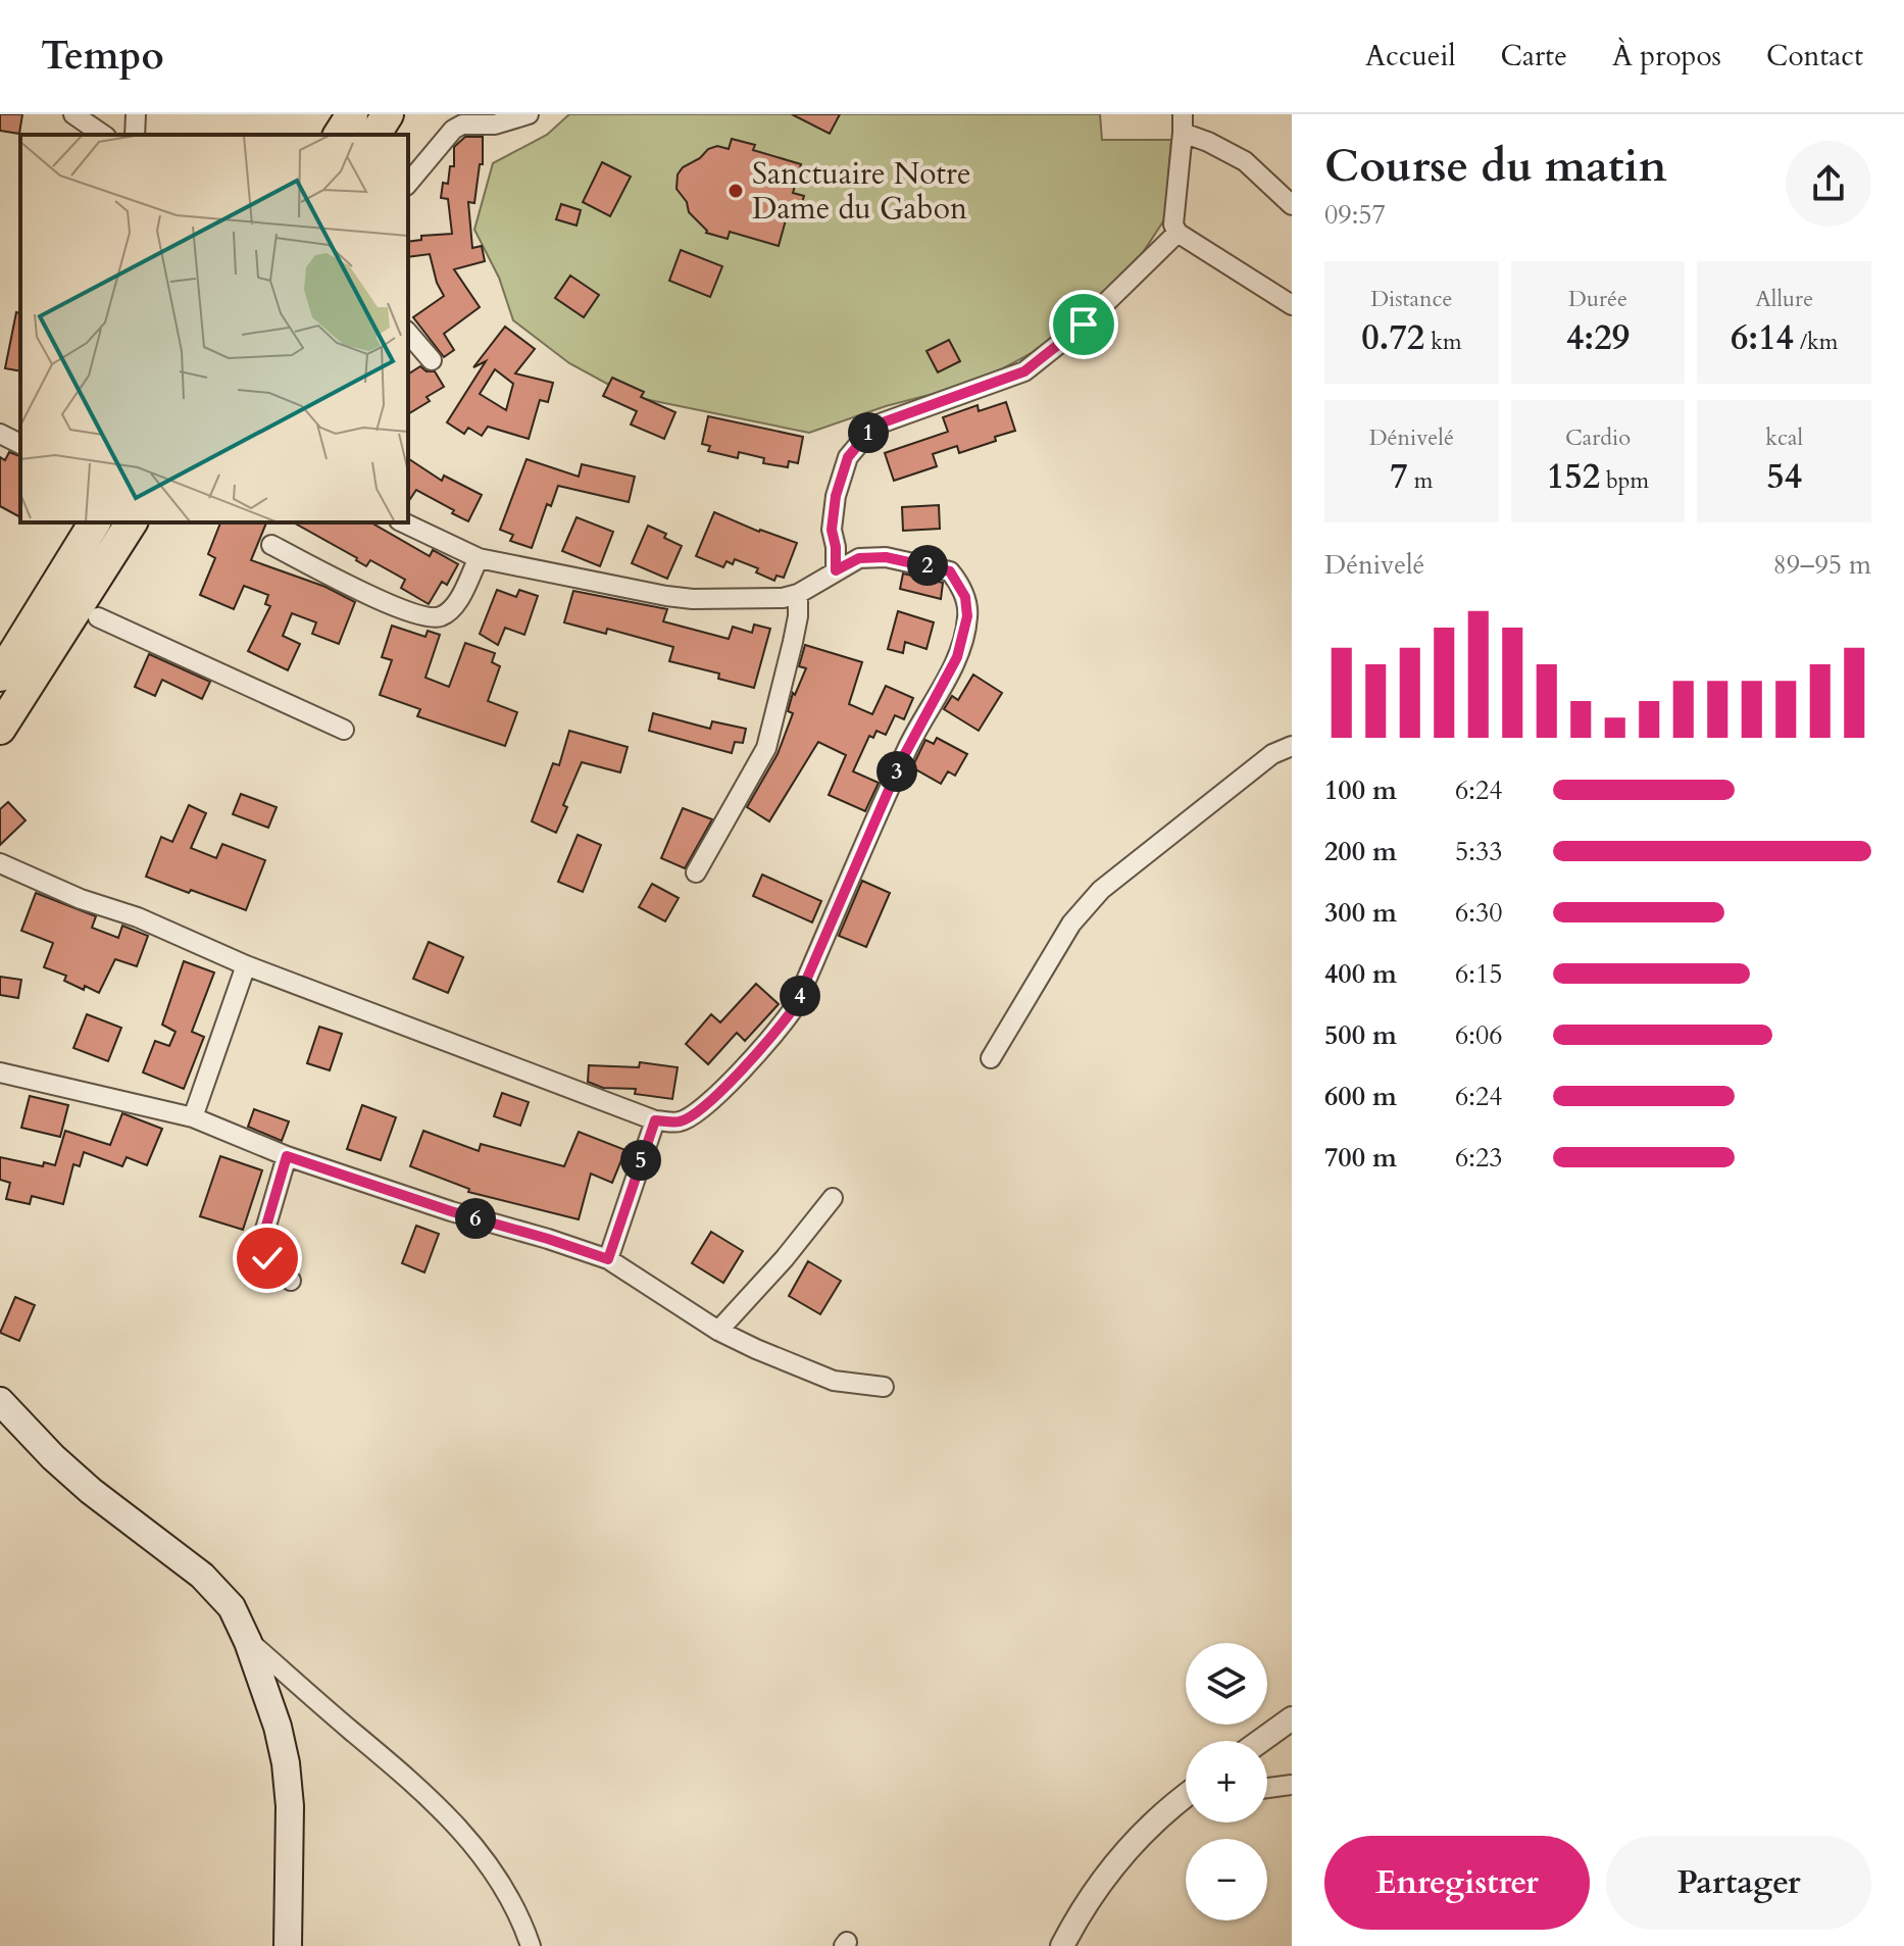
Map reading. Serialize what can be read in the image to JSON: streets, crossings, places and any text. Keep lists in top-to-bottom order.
{
  "places": ["Sanctuaire Notre Dame du Gabon"],
  "page": {
    "header": "Tempo",
    "nav": [
      "Accueil",
      "Carte",
      "À propos",
      "Contact"
    ],
    "heading": ["Course du matin", "09:57"],
    "stats": [
      ["Distance", "0.72 km"],
      ["Durée", "4:29"],
      ["Allure", "6:14 /km"],
      ["Dénivelé", "7 m"],
      ["Cardio", "152 bpm"],
      ["kcal", "54"]
    ],
    "pins": [
      "1",
      "2",
      "3",
      "4",
      "5",
      "6"
    ],
    "chart": ["Dénivelé", "89–95 m"],
    "list": [
      {
        "name": "100 m",
        "note": "6:24"
      },
      {
        "name": "200 m",
        "note": "5:33"
      },
      {
        "name": "300 m",
        "note": "6:30"
      },
      {
        "name": "400 m",
        "note": "6:15"
      },
      {
        "name": "500 m",
        "note": "6:06"
      },
      {
        "name": "600 m",
        "note": "6:24"
      },
      {
        "name": "700 m",
        "note": "6:23"
      }
    ],
    "map_buttons": ["+", "−"],
    "buttons": ["Enregistrer", "Partager"]
  }
}
